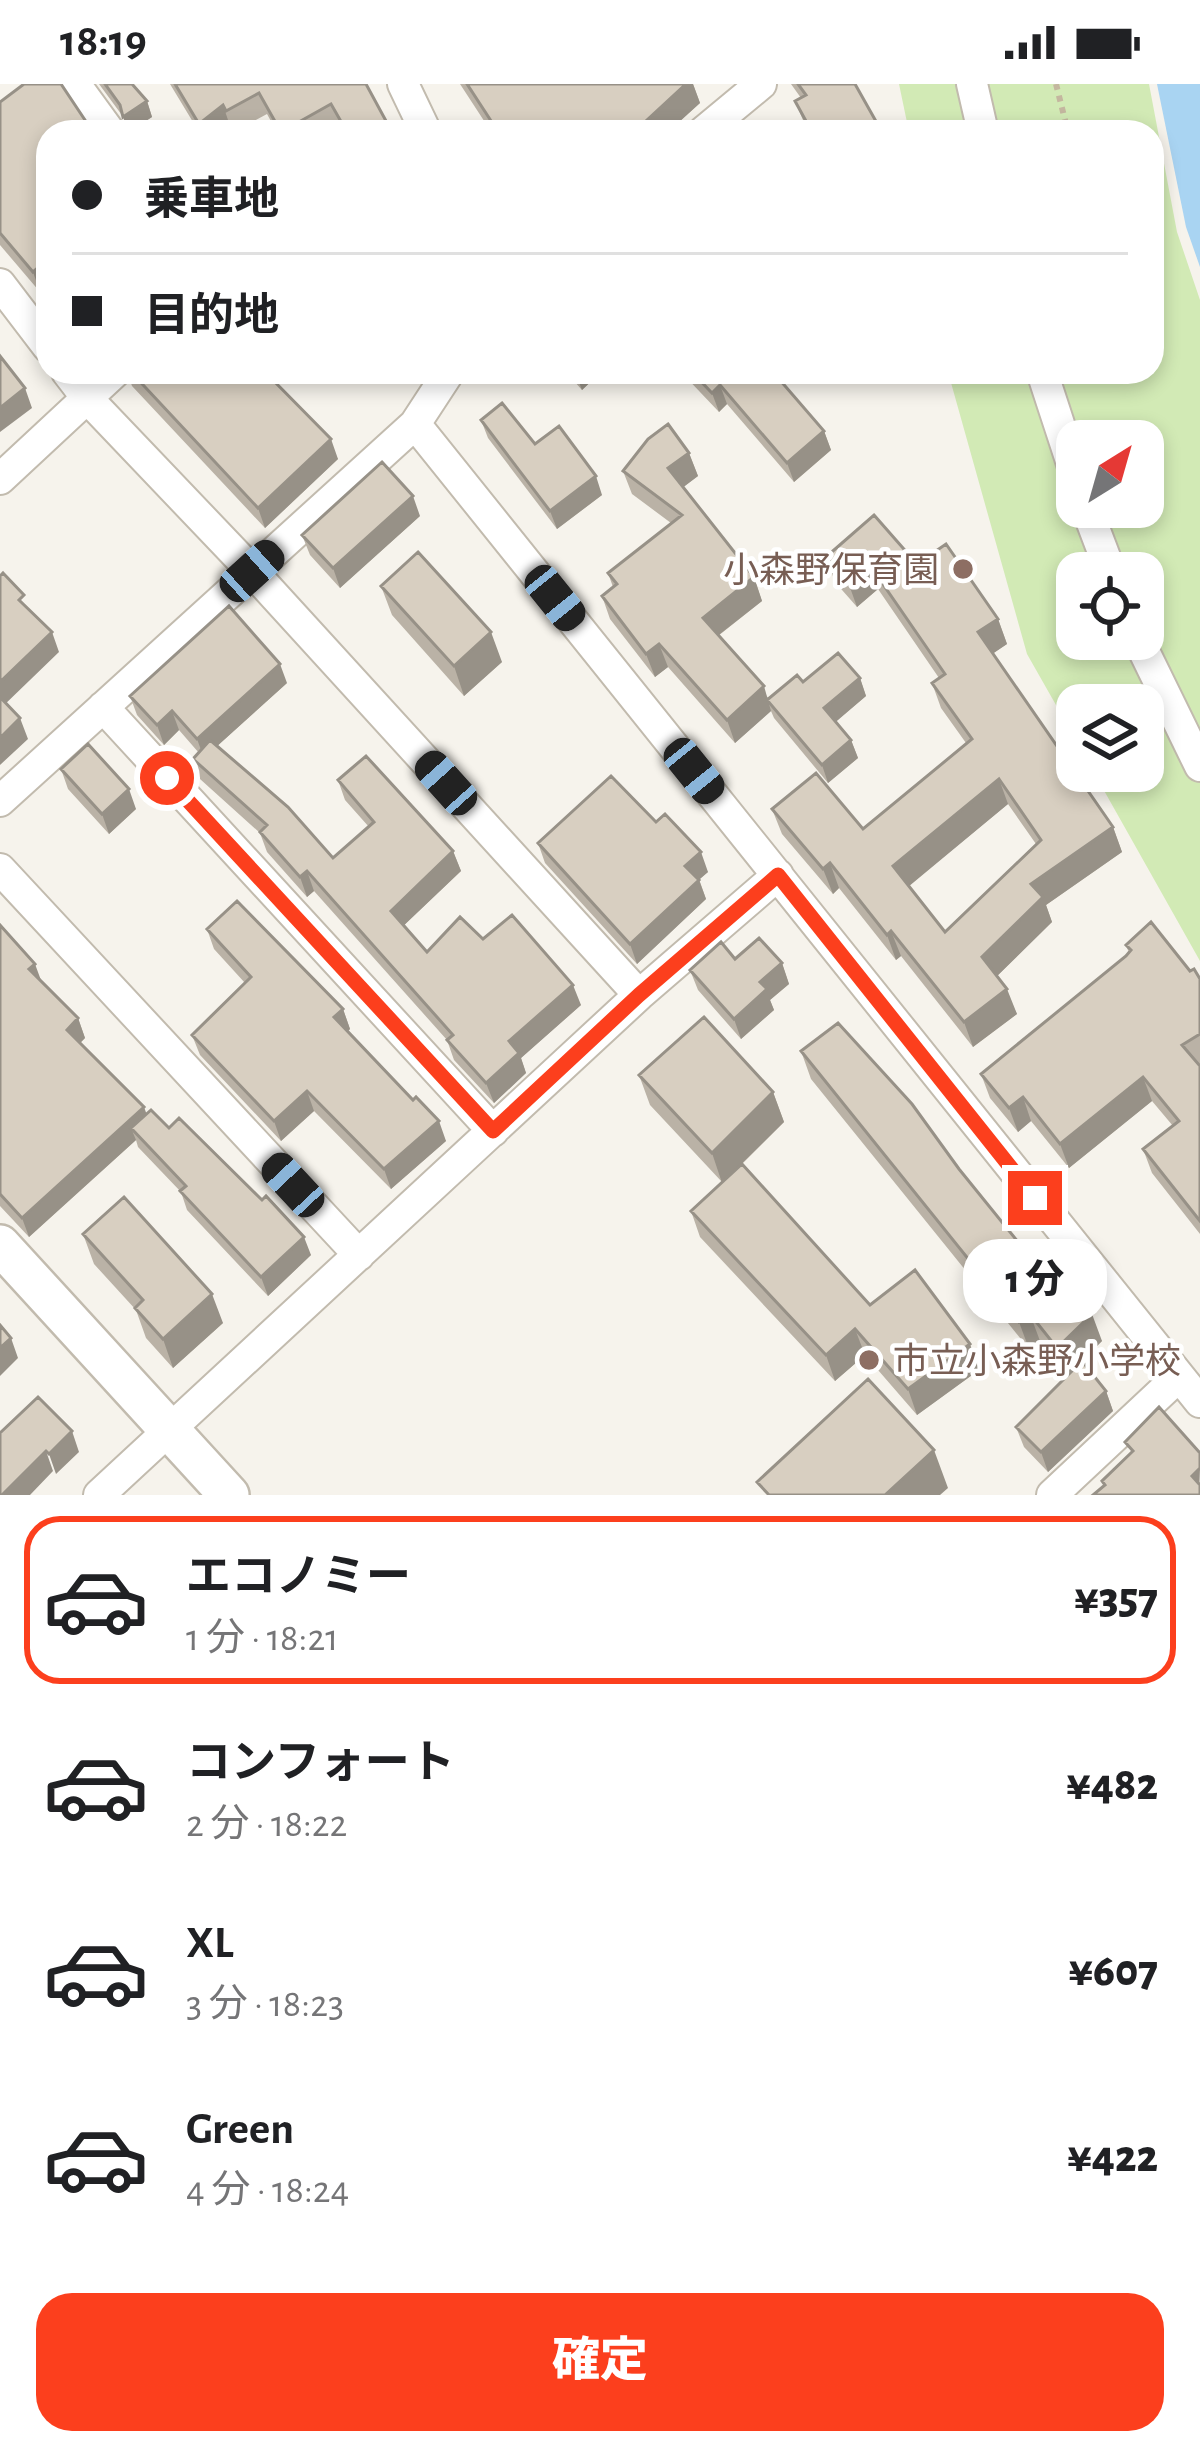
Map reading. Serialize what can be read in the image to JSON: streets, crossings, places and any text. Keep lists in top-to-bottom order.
{
  "places": ["小森野保育園", "市立小森野小学校"],
  "north": "top right",
  "page": {
    "status": "18:19",
    "banner": ["乗車地", "目的地"],
    "bubble": "1 分",
    "list": [
      {
        "name": "エコノミー",
        "note": "1 分 · 18:21",
        "value": "¥357"
      },
      {
        "name": "コンフォート",
        "note": "2 分 · 18:22",
        "value": "¥482"
      },
      {
        "name": "XL",
        "note": "3 分 · 18:23",
        "value": "¥607"
      },
      {
        "name": "Green",
        "note": "4 分 · 18:24",
        "value": "¥422"
      }
    ],
    "buttons": "確定"
  }
}
